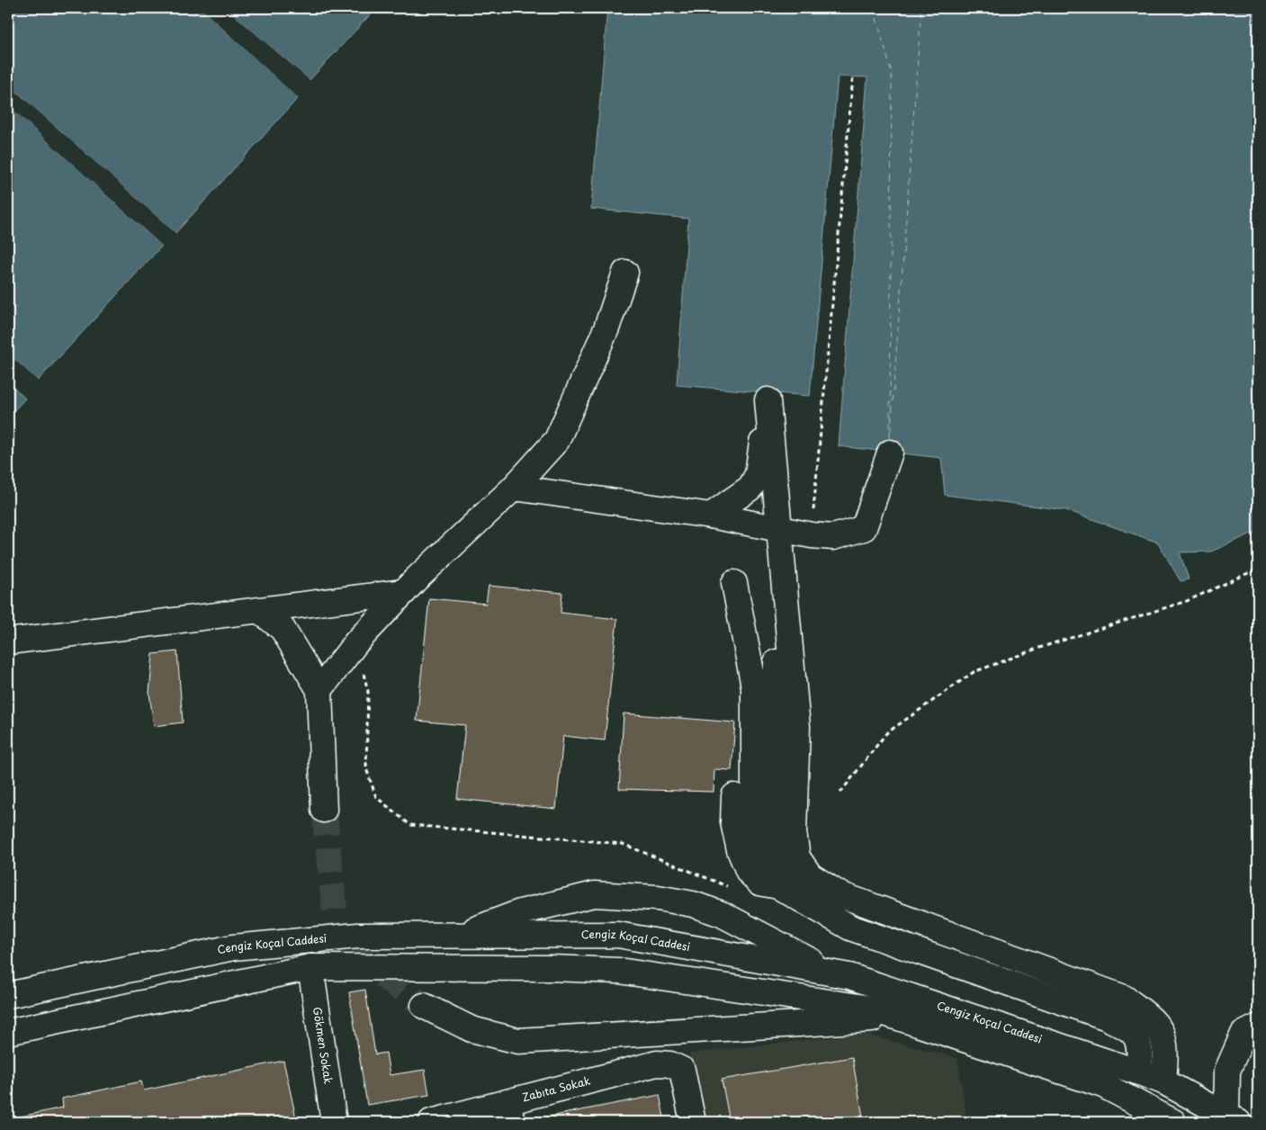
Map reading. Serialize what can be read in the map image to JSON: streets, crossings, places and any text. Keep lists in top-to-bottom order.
{
  "streets": {
    "street": ["Cengiz Koçal Caddesi", "Gökmen Sokak", "Zabıta Sokak"]
  },
  "crossings": [
    ["Cengiz Koçal Caddesi", "Gökmen Sokak"]
  ]
}
